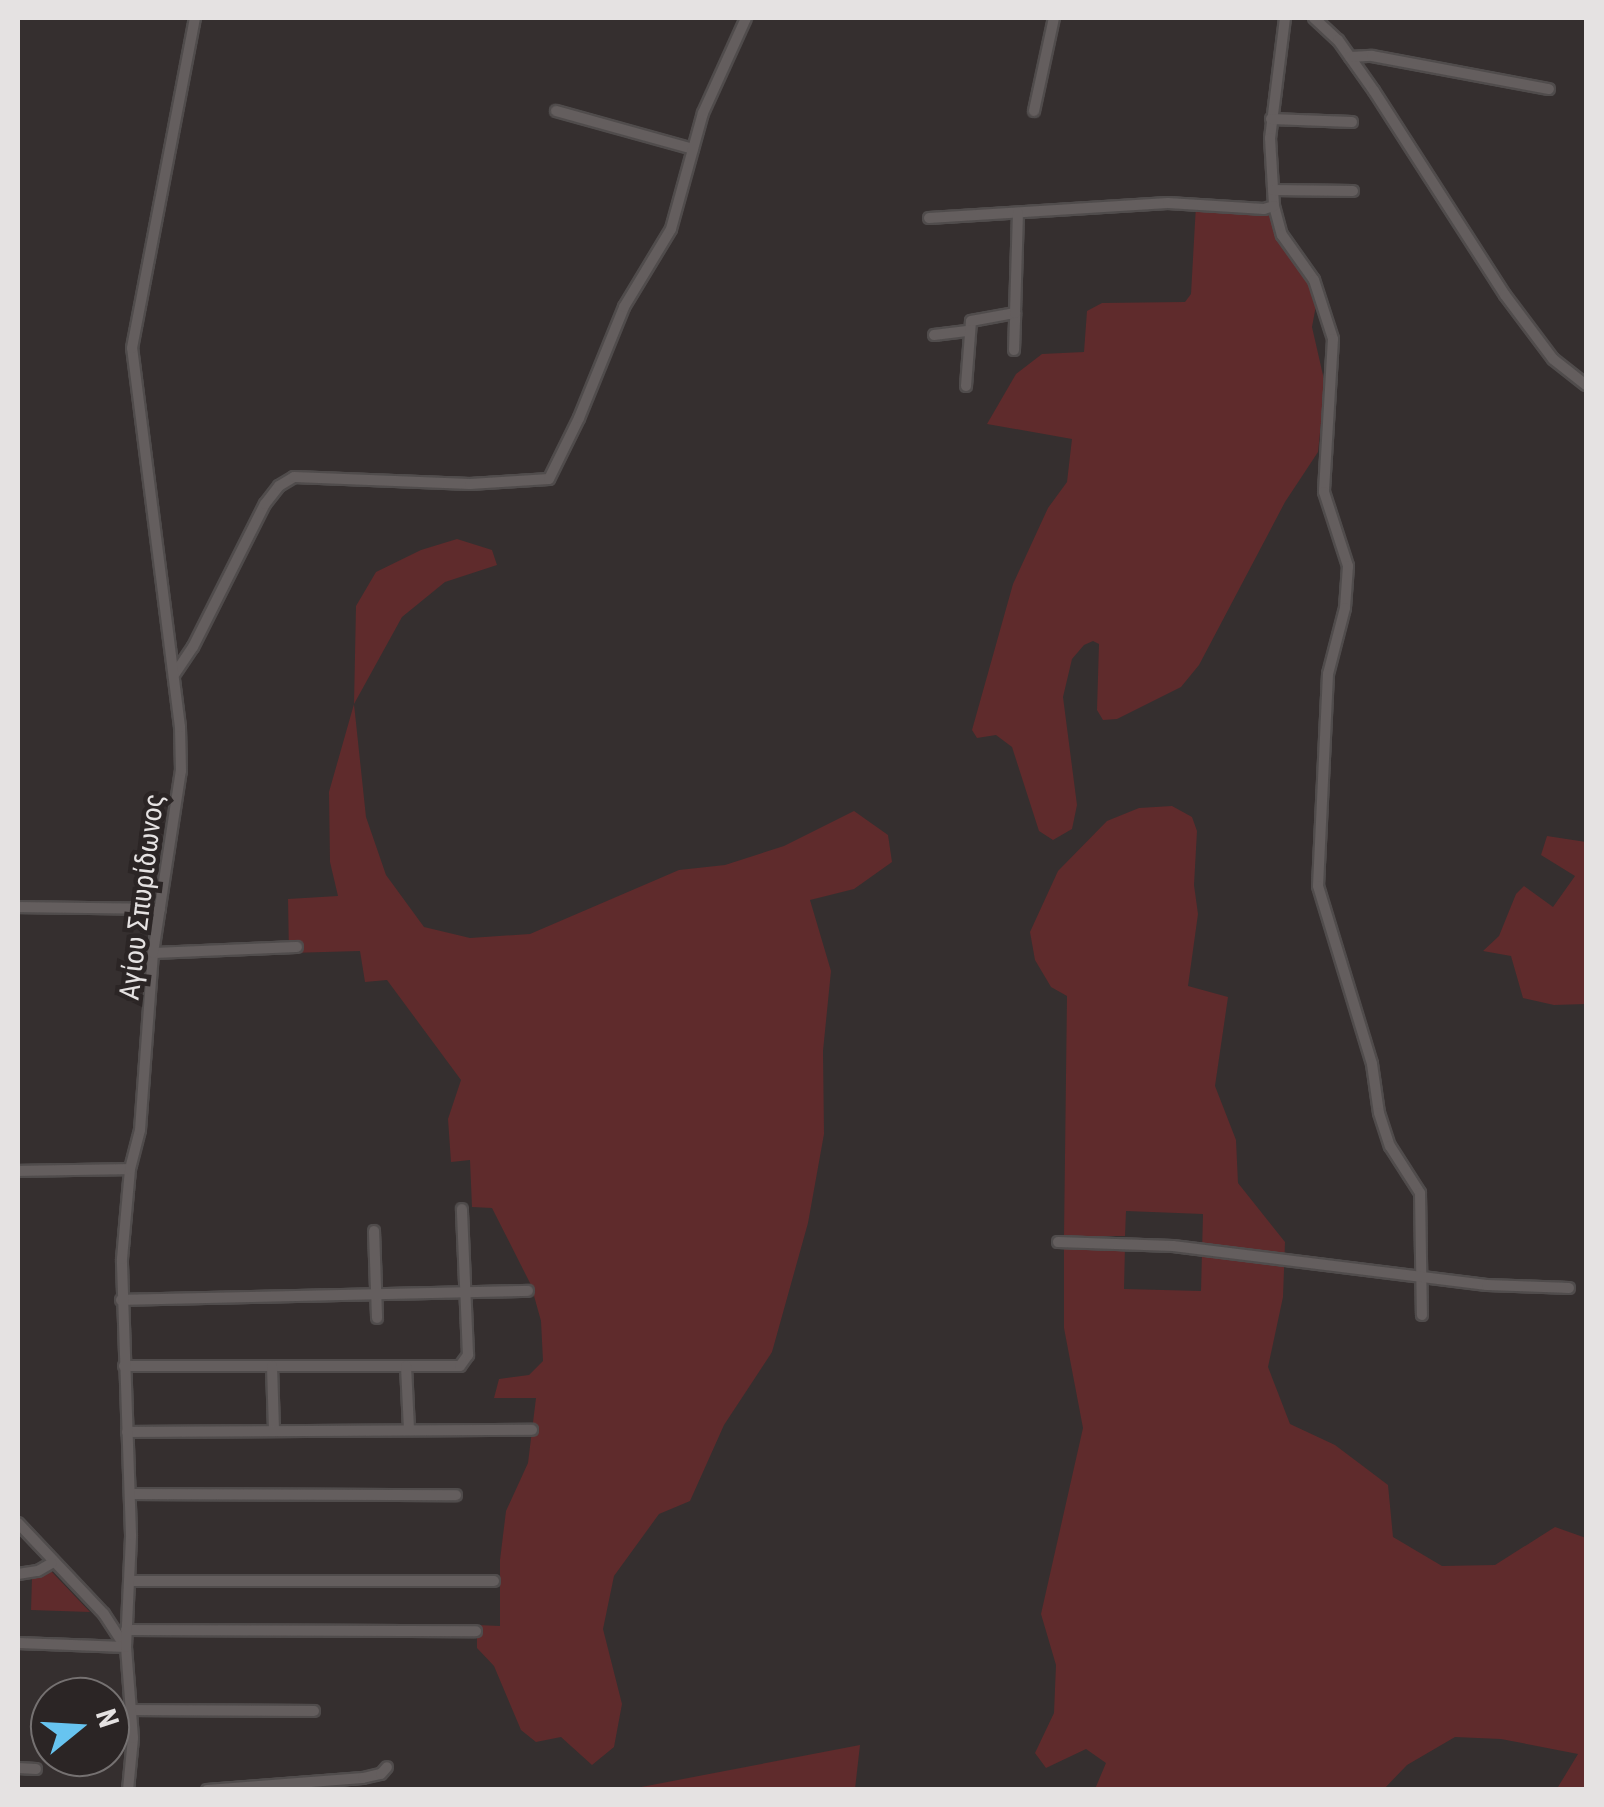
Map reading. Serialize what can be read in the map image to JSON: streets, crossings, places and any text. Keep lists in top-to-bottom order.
{
  "streets": {
    "street": ["Αγίου Σπυρίδωνος"]
  },
  "north": "right"
}
